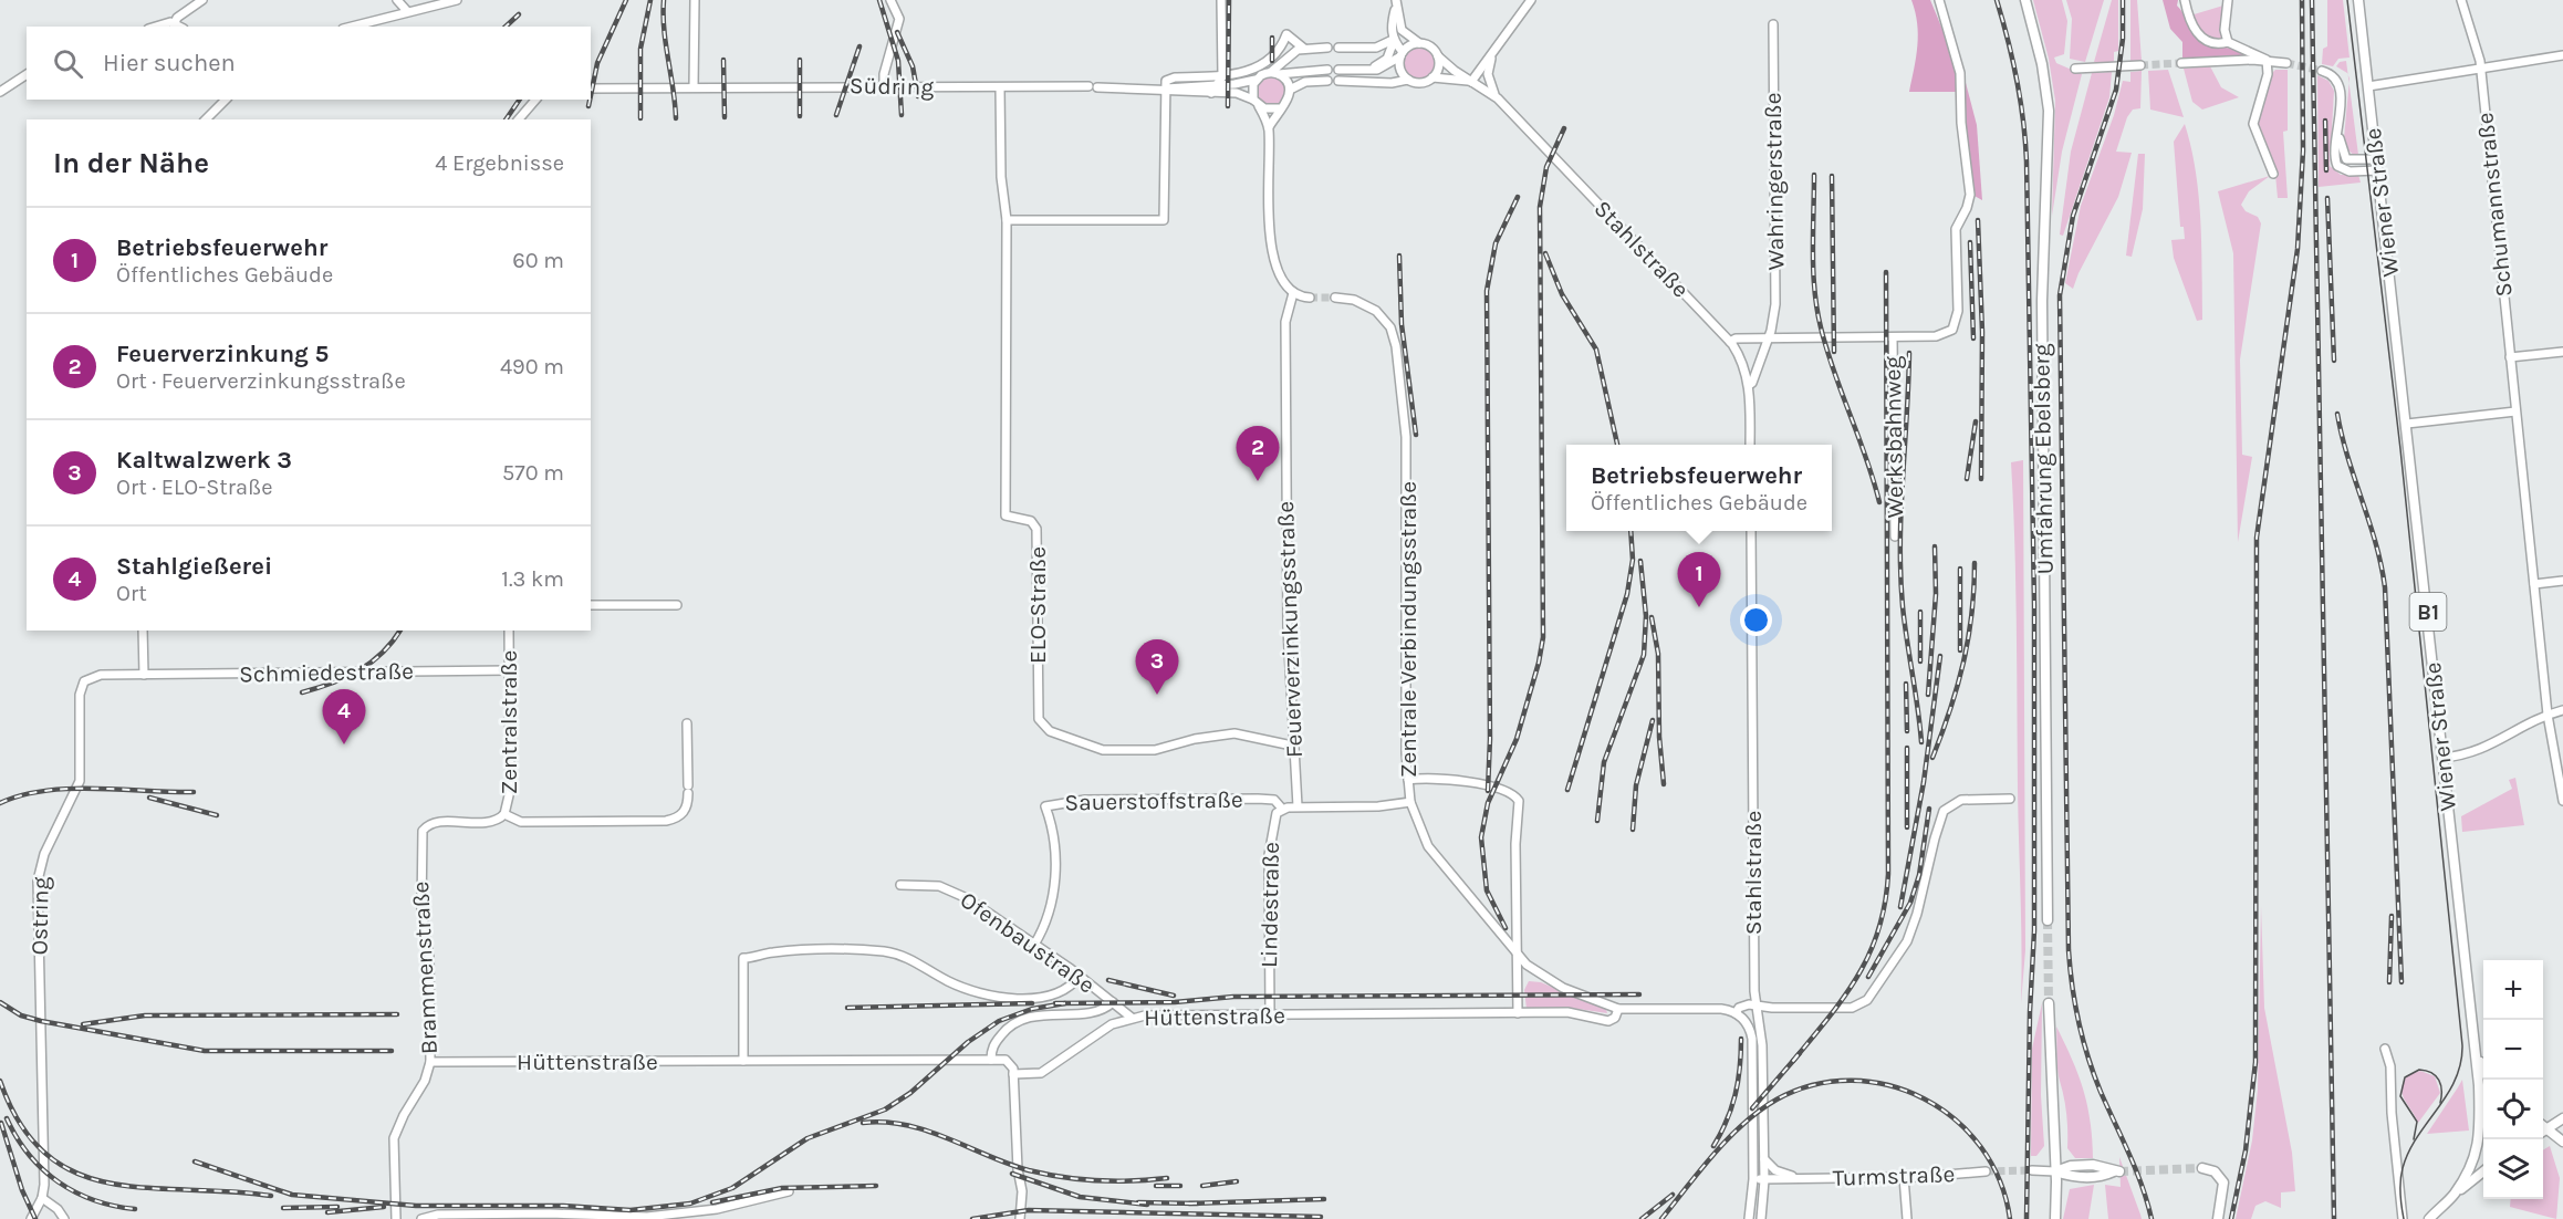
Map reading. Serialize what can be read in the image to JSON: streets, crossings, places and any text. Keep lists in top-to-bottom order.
{
  "streets": {
    "main road": ["Wiener Straße", "Umfahrung Ebelsberg", "B1"],
    "street": [
      "Südring",
      "Wahringerstraße",
      "Schumannstraße",
      "Stahlstraße",
      "Werksbahnweg",
      "ELO-Straße",
      "Feuerverzinkungsstraße",
      "Zentrale Verbindungsstraße",
      "Schmiedestraße",
      "Zentralstraße",
      "Sauerstoffstraße",
      "Lindestraße",
      "Ostring",
      "Ofenbaustraße",
      "Brammenstraße",
      "Hüttenstraße",
      "Turmstraße"
    ]
  },
  "crossings": [
    ["Südring", "ELO-Straße"],
    ["Wahringerstraße", "Stahlstraße"],
    ["Stahlstraße", "Turmstraße"],
    ["ELO-Straße", "Feuerverzinkungsstraße"],
    ["Feuerverzinkungsstraße", "Lindestraße"],
    ["Zentrale Verbindungsstraße", "Lindestraße"],
    ["Zentrale Verbindungsstraße", "Hüttenstraße"],
    ["Schmiedestraße", "Zentralstraße"],
    ["Schmiedestraße", "Ostring"],
    ["Zentralstraße", "Brammenstraße"],
    ["Sauerstoffstraße", "Lindestraße"],
    ["Sauerstoffstraße", "Ofenbaustraße"],
    ["Lindestraße", "Hüttenstraße"],
    ["Ofenbaustraße", "Hüttenstraße"],
    ["Brammenstraße", "Hüttenstraße"]
  ],
  "page": {
    "search": "Hier suchen",
    "heading": ["In der Nähe", "4 Ergebnisse"],
    "list": [
      {
        "mark": "1",
        "name": "Betriebsfeuerwehr",
        "note": "Öffentliches Gebäude",
        "value": "60 m"
      },
      {
        "mark": "2",
        "name": "Feuerverzinkung 5",
        "note": "Ort · Feuerverzinkungsstraße",
        "value": "490 m"
      },
      {
        "mark": "3",
        "name": "Kaltwalzwerk 3",
        "note": "Ort · ELO-Straße",
        "value": "570 m"
      },
      {
        "mark": "4",
        "name": "Stahlgießerei",
        "note": "Ort",
        "value": "1.3 km"
      }
    ],
    "pins": [
      "2",
      "1",
      "3",
      "4"
    ],
    "popup": ["Betriebsfeuerwehr", "Öffentliches Gebäude"],
    "map_buttons": ["+", "−"]
  }
}
